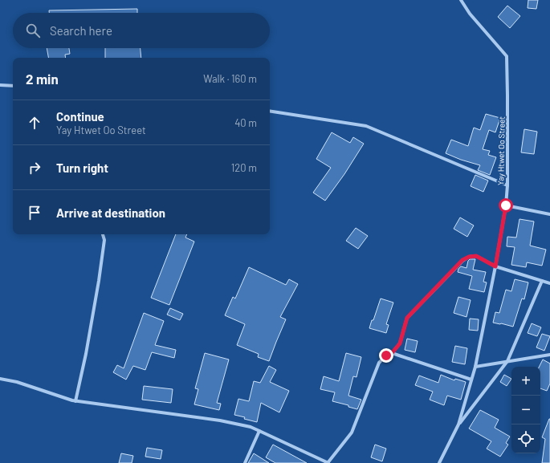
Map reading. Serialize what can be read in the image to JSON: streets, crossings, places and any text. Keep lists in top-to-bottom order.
{
  "streets": {
    "street": ["Yay Htwet Oo Street"]
  },
  "page": {
    "search": "Search here",
    "heading": ["2 min", "Walk · 160 m"],
    "list": [
      ["Continue", "Yay Htwet Oo Street", "40 m"],
      ["Turn right", "120 m"],
      "Arrive at destination"
    ],
    "map_buttons": ["+", "−"]
  }
}
